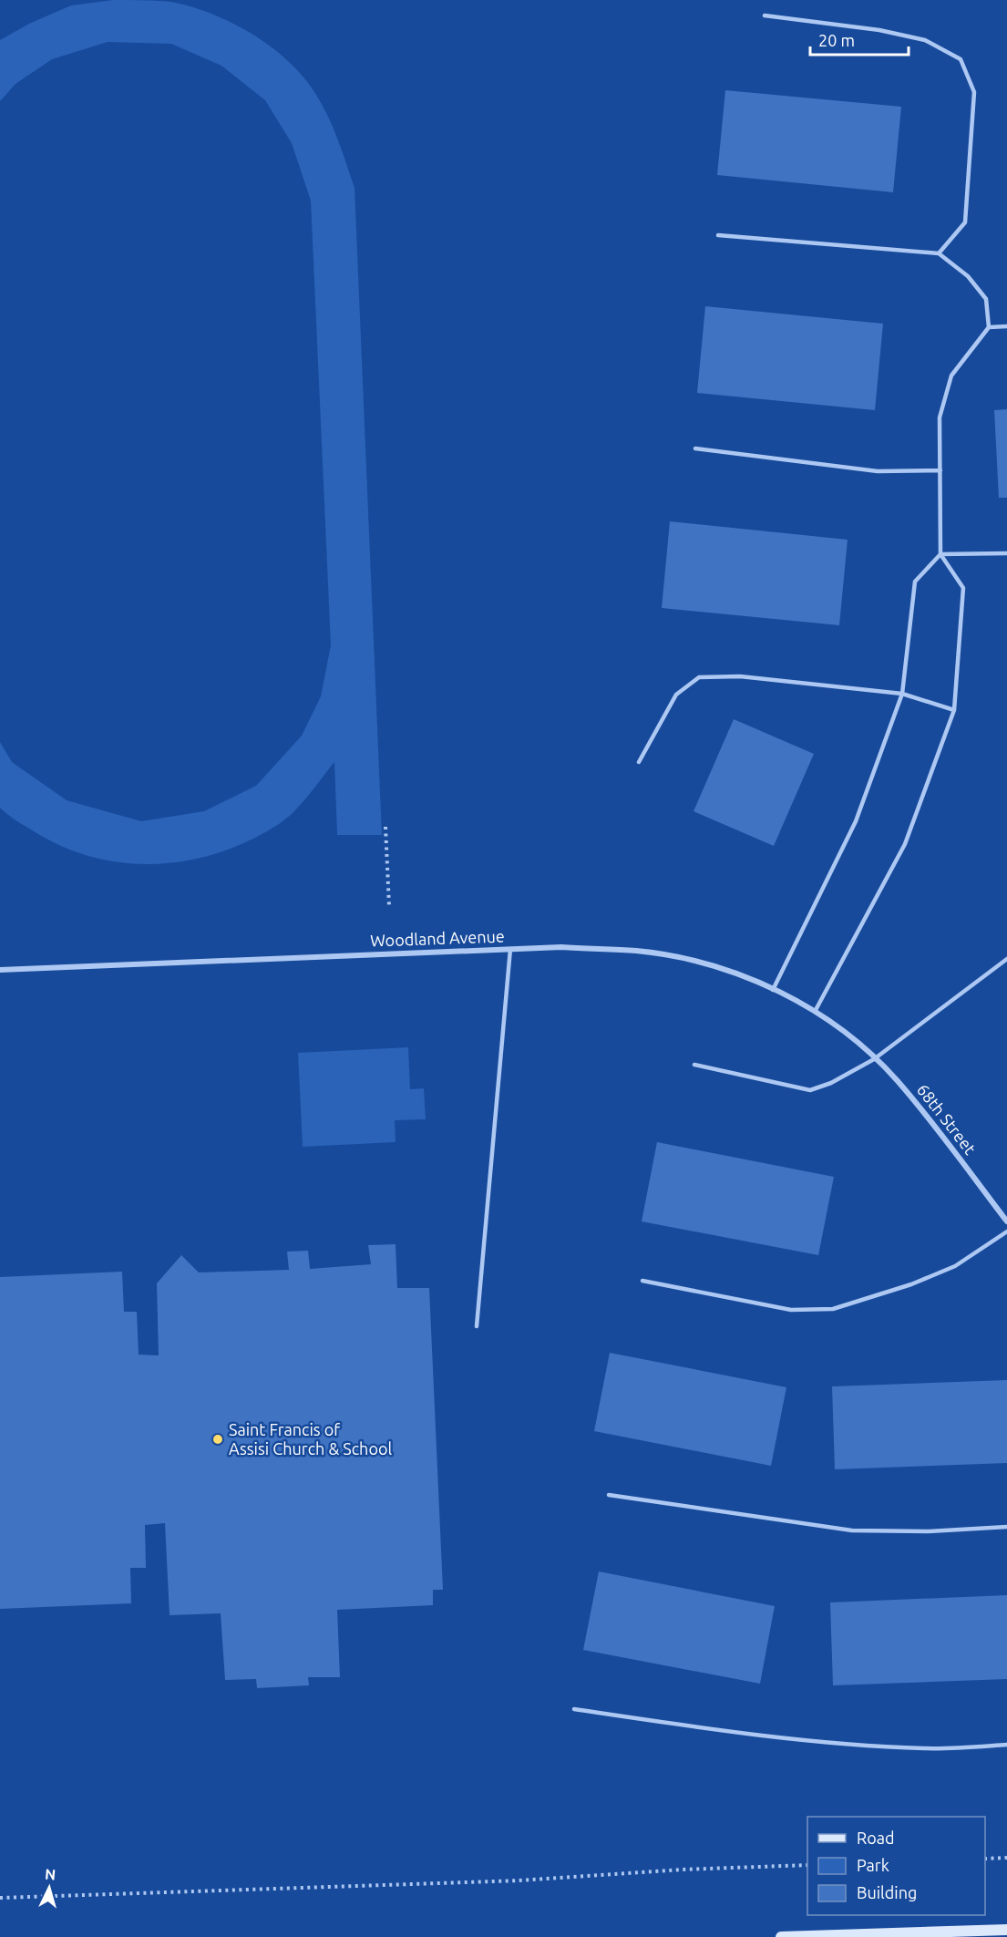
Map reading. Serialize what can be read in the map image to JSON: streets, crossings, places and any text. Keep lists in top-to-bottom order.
{
  "streets": {
    "street": ["Woodland Avenue", "68th Street"]
  },
  "crossings": [
    ["Woodland Avenue", "68th Street"]
  ],
  "places": ["Saint Francis of Assisi Church & School"],
  "legend": ["Road", "Park", "Building"],
  "scale_bar": "20 m",
  "north": "top"
}
